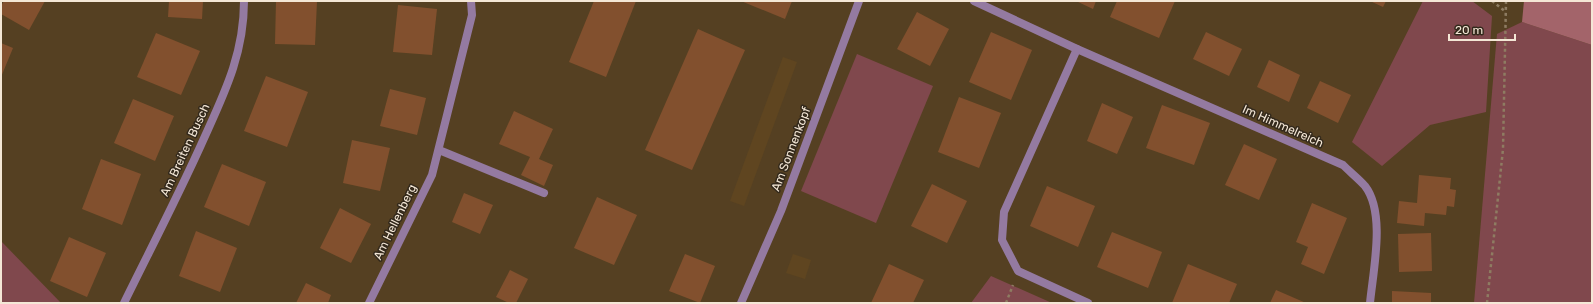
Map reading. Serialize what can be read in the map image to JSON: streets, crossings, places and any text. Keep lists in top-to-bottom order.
{
  "streets": {
    "street": [
      "Im Himmelreich",
      "Am Sonnenkopf",
      "Am Breiten Busch",
      "Am Hellenberg"
    ]
  },
  "scale_bar": "20 m"
}
